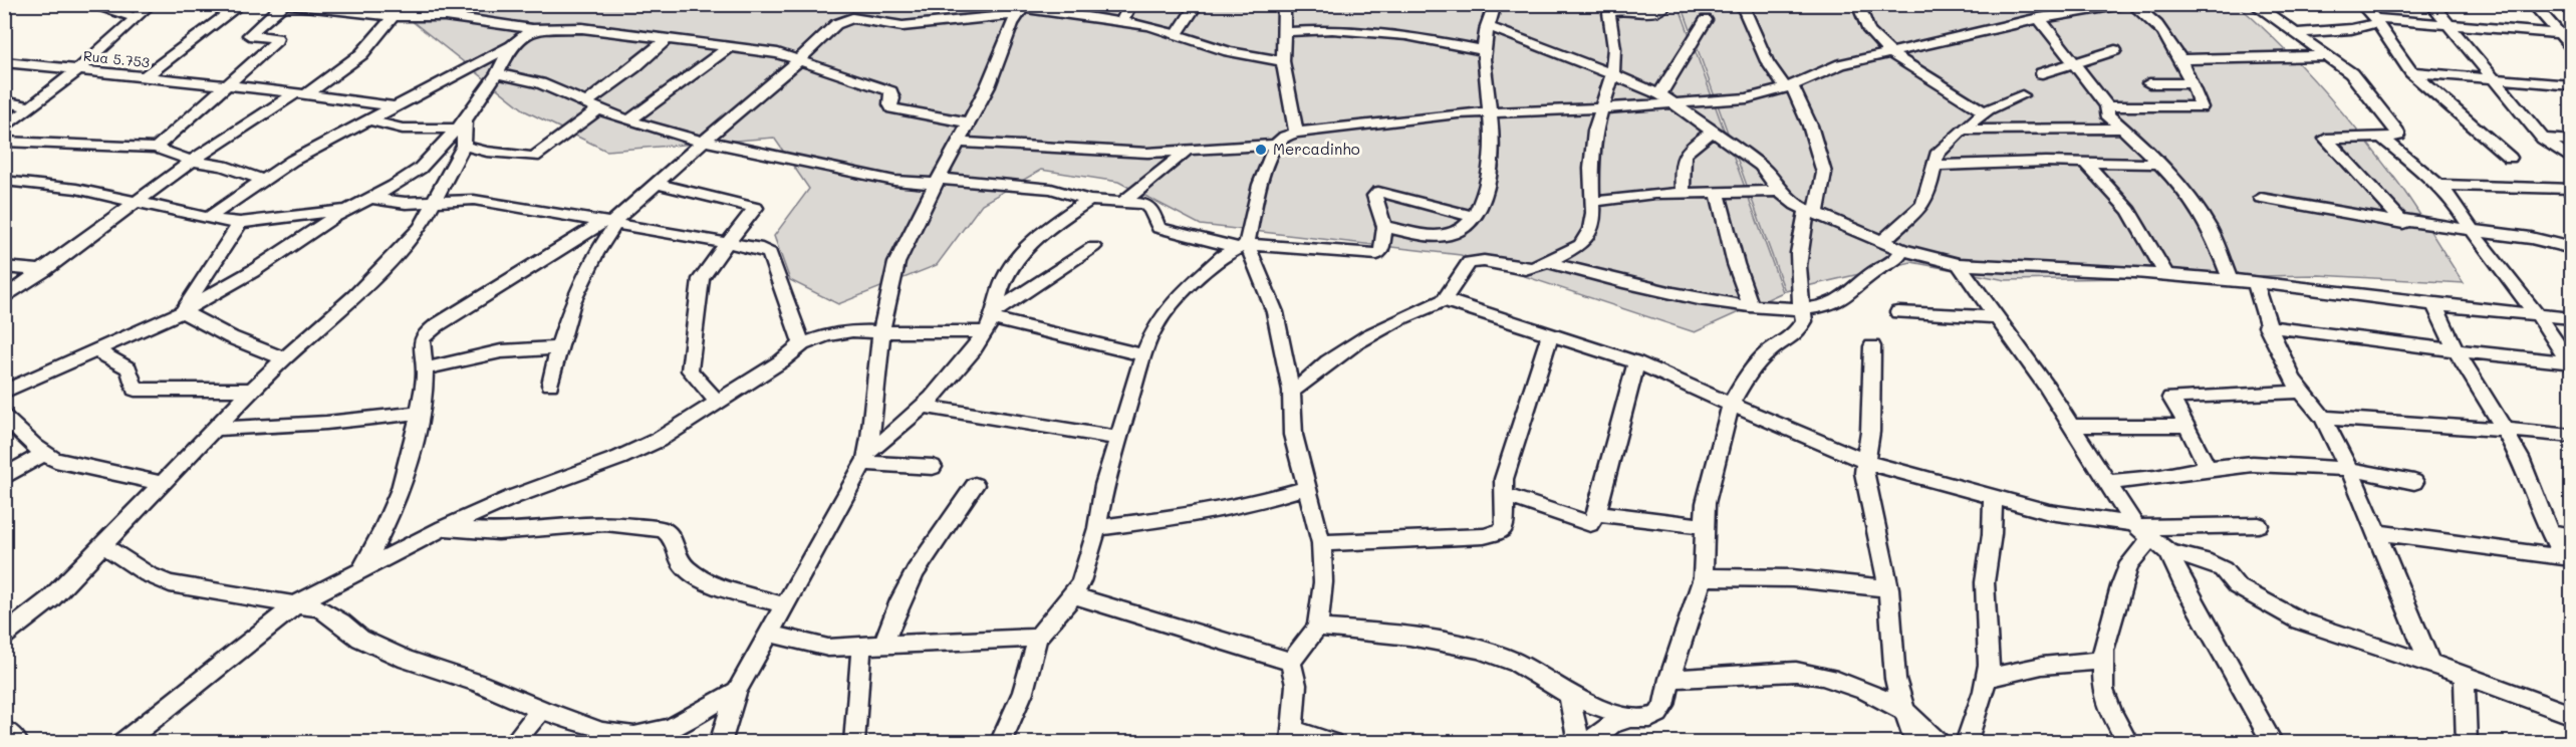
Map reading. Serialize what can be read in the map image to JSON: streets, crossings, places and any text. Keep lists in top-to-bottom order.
{
  "streets": {
    "street": ["Rua 5.753"]
  },
  "places": ["Mercadinho"]
}
